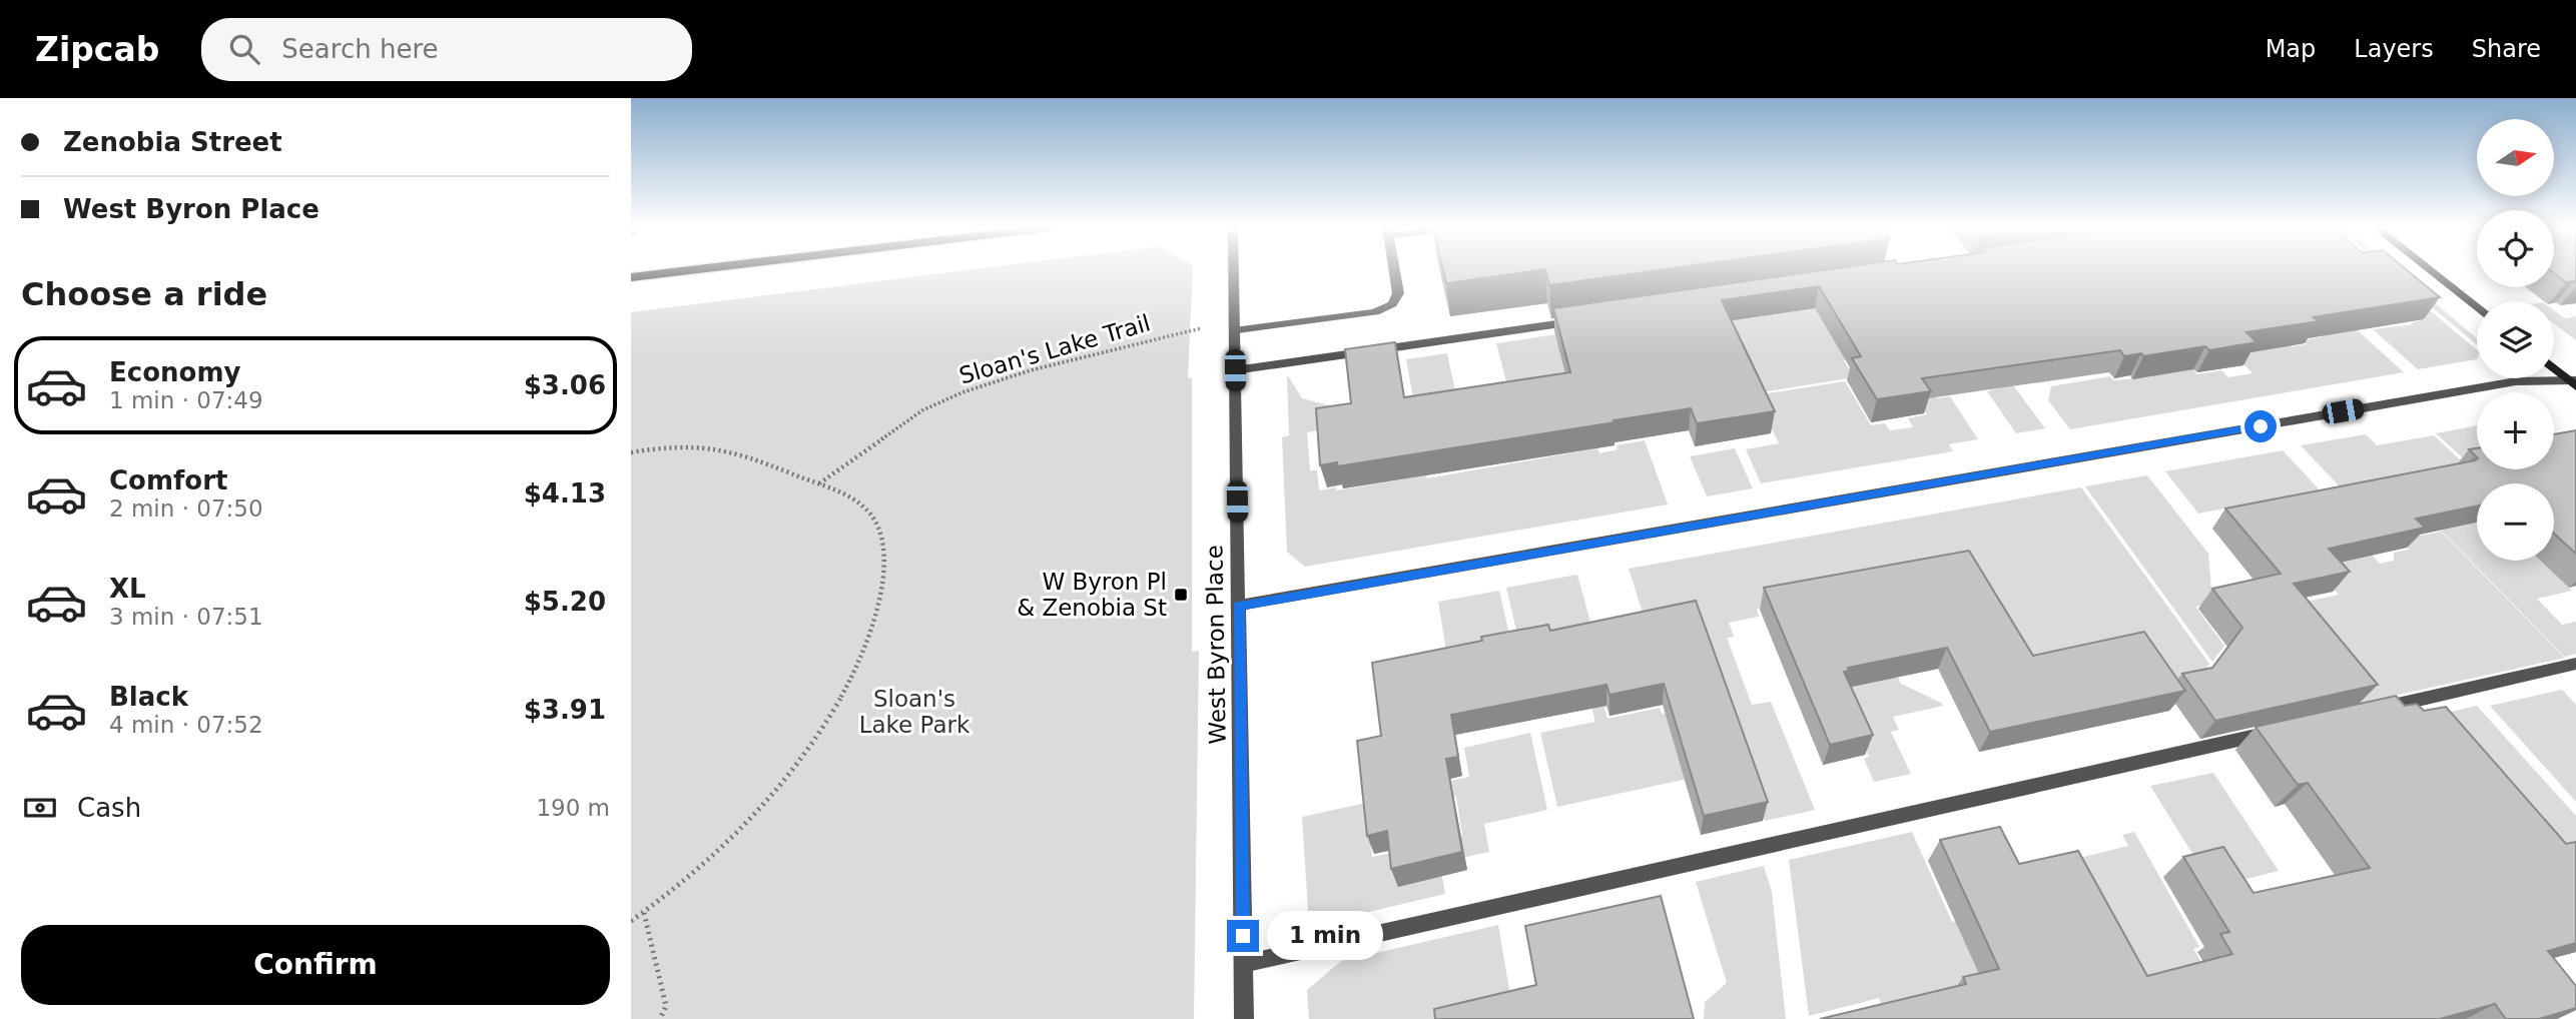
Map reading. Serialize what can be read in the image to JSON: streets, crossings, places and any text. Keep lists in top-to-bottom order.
{
  "streets": {
    "street": ["West Byron Place"],
    "path": ["Sloan's Lake Trail"]
  },
  "parks": ["Sloan's Lake Park"],
  "places": {
    "transit": ["W Byron Pl & Zenobia St"]
  },
  "north": "right",
  "page": {
    "header": "Zipcab",
    "search": "Search here",
    "nav": ["Map", "Layers", "Share"],
    "banner": ["Zenobia Street", "West Byron Place"],
    "map_buttons": ["+", "−"],
    "heading": "Choose a ride",
    "list": [
      {
        "name": "Economy",
        "note": "1 min · 07:49",
        "value": "$3.06"
      },
      {
        "name": "Comfort",
        "note": "2 min · 07:50",
        "value": "$4.13"
      },
      {
        "name": "XL",
        "note": "3 min · 07:51",
        "value": "$5.20"
      },
      {
        "name": "Black",
        "note": "4 min · 07:52",
        "value": "$3.91"
      }
    ],
    "pay": ["Cash", "190 m"],
    "buttons": "Confirm",
    "bubble": "1 min"
  }
}
